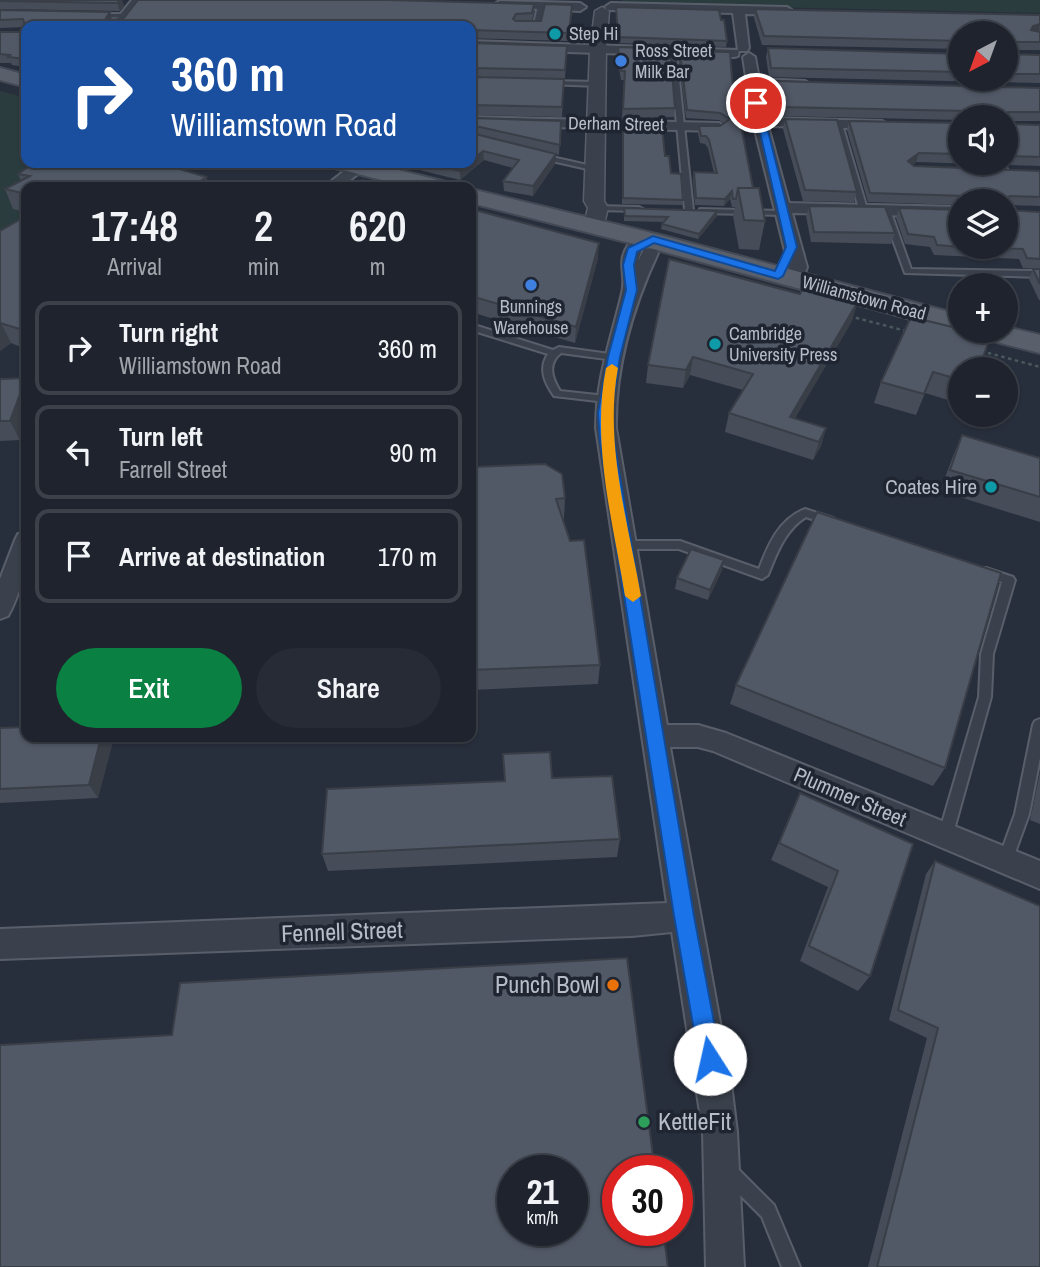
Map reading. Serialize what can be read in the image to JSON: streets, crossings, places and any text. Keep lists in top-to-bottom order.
{
  "streets": {
    "main road": ["Williamstown Road"],
    "street": ["Derham Street", "Plummer Street", "Fennell Street"]
  },
  "places": [
    "Step Hi",
    "Ross Street Milk Bar",
    "Bunnings Warehouse",
    "Cambridge University Press",
    "Coates Hire",
    "Punch Bowl",
    "KettleFit"
  ],
  "north": "bottom left",
  "page": {
    "map_buttons": ["+", "−"],
    "turn": ["360 m", "Williamstown Road"],
    "eta": [
      "17:48",
      "Arrival",
      "2",
      "min",
      "620",
      "m"
    ],
    "list": [
      {
        "name": "Turn right",
        "note": "Williamstown Road",
        "value": "360 m"
      },
      {
        "name": "Turn left",
        "note": "Farrell Street",
        "value": "90 m"
      },
      {
        "name": "Arrive at destination",
        "value": "170 m"
      }
    ],
    "buttons": ["Exit", "Share"],
    "speed": "21 km/h",
    "limit": "30"
  }
}
